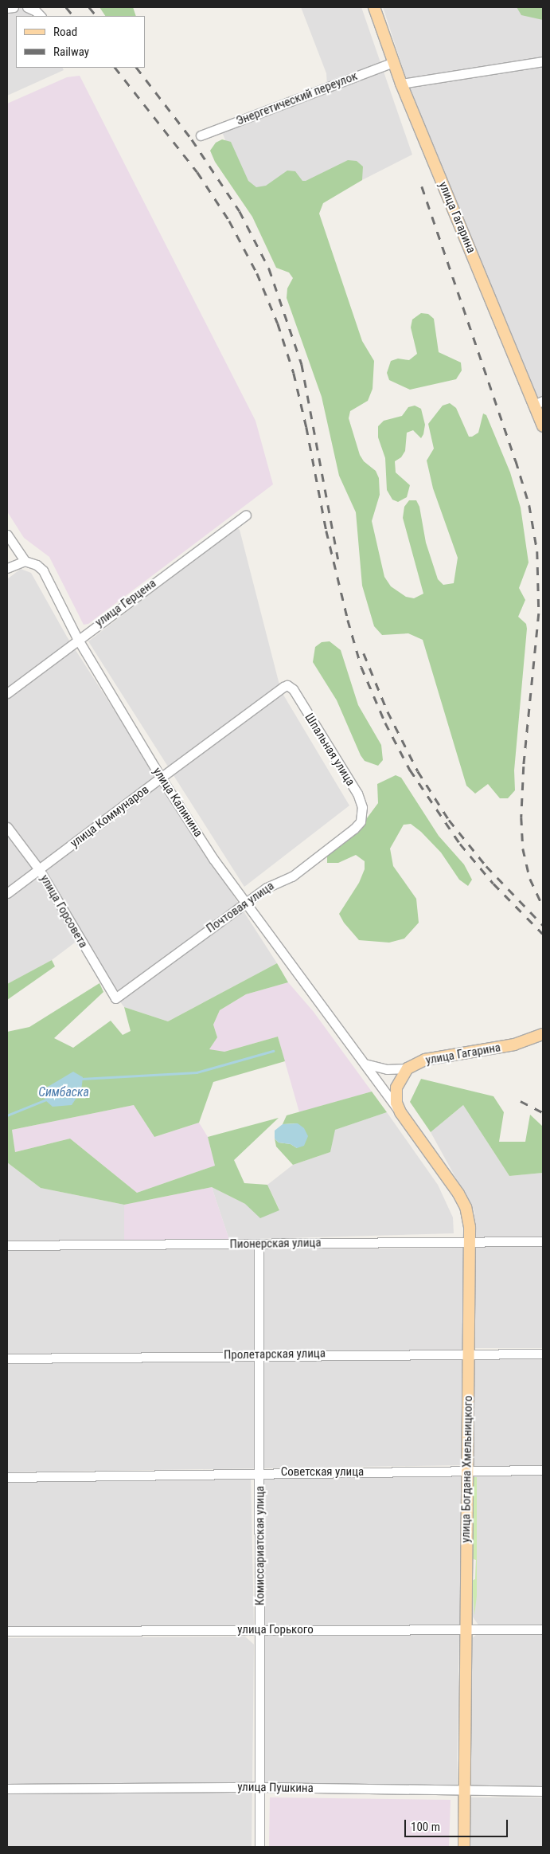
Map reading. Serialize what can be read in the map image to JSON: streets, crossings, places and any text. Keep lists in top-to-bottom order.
{
  "streets": {
    "main road": ["улица Гагарина", "улица Богдана Хмельницкого"],
    "street": [
      "Энергетический переулок",
      "улица Герцена",
      "Шпальная улица",
      "улица Калинина",
      "улица Коммунаров",
      "Почтовая улица",
      "улица Горсовета",
      "Пионерская улица",
      "Пролетарская улица",
      "Советская улица",
      "Комиссариатская улица",
      "улица Горького",
      "улица Пушкина"
    ]
  },
  "crossings": [
    ["Энергетический переулок", "улица Гагарина"],
    ["улица Герцена", "улица Калинина"],
    ["Шпальная улица", "улица Коммунаров"],
    ["Шпальная улица", "Почтовая улица"],
    ["улица Калинина", "улица Коммунаров"],
    ["улица Калинина", "Почтовая улица"],
    ["улица Калинина", "улица Богдана Хмельницкого"],
    ["улица Коммунаров", "улица Горсовета"],
    ["Почтовая улица", "улица Горсовета"],
    ["Пионерская улица", "улица Богдана Хмельницкого"],
    ["Пионерская улица", "Комиссариатская улица"],
    ["Пролетарская улица", "улица Богдана Хмельницкого"],
    ["Пролетарская улица", "Комиссариатская улица"],
    ["улица Богдана Хмельницкого", "Советская улица"],
    ["улица Богдана Хмельницкого", "улица Горького"],
    ["улица Богдана Хмельницкого", "улица Пушкина"],
    ["Советская улица", "Комиссариатская улица"],
    ["Комиссариатская улица", "улица Горького"],
    ["Комиссариатская улица", "улица Пушкина"]
  ],
  "water": ["Симбаска"],
  "legend": ["Road", "Railway"],
  "scale_bar": "100 m"
}
